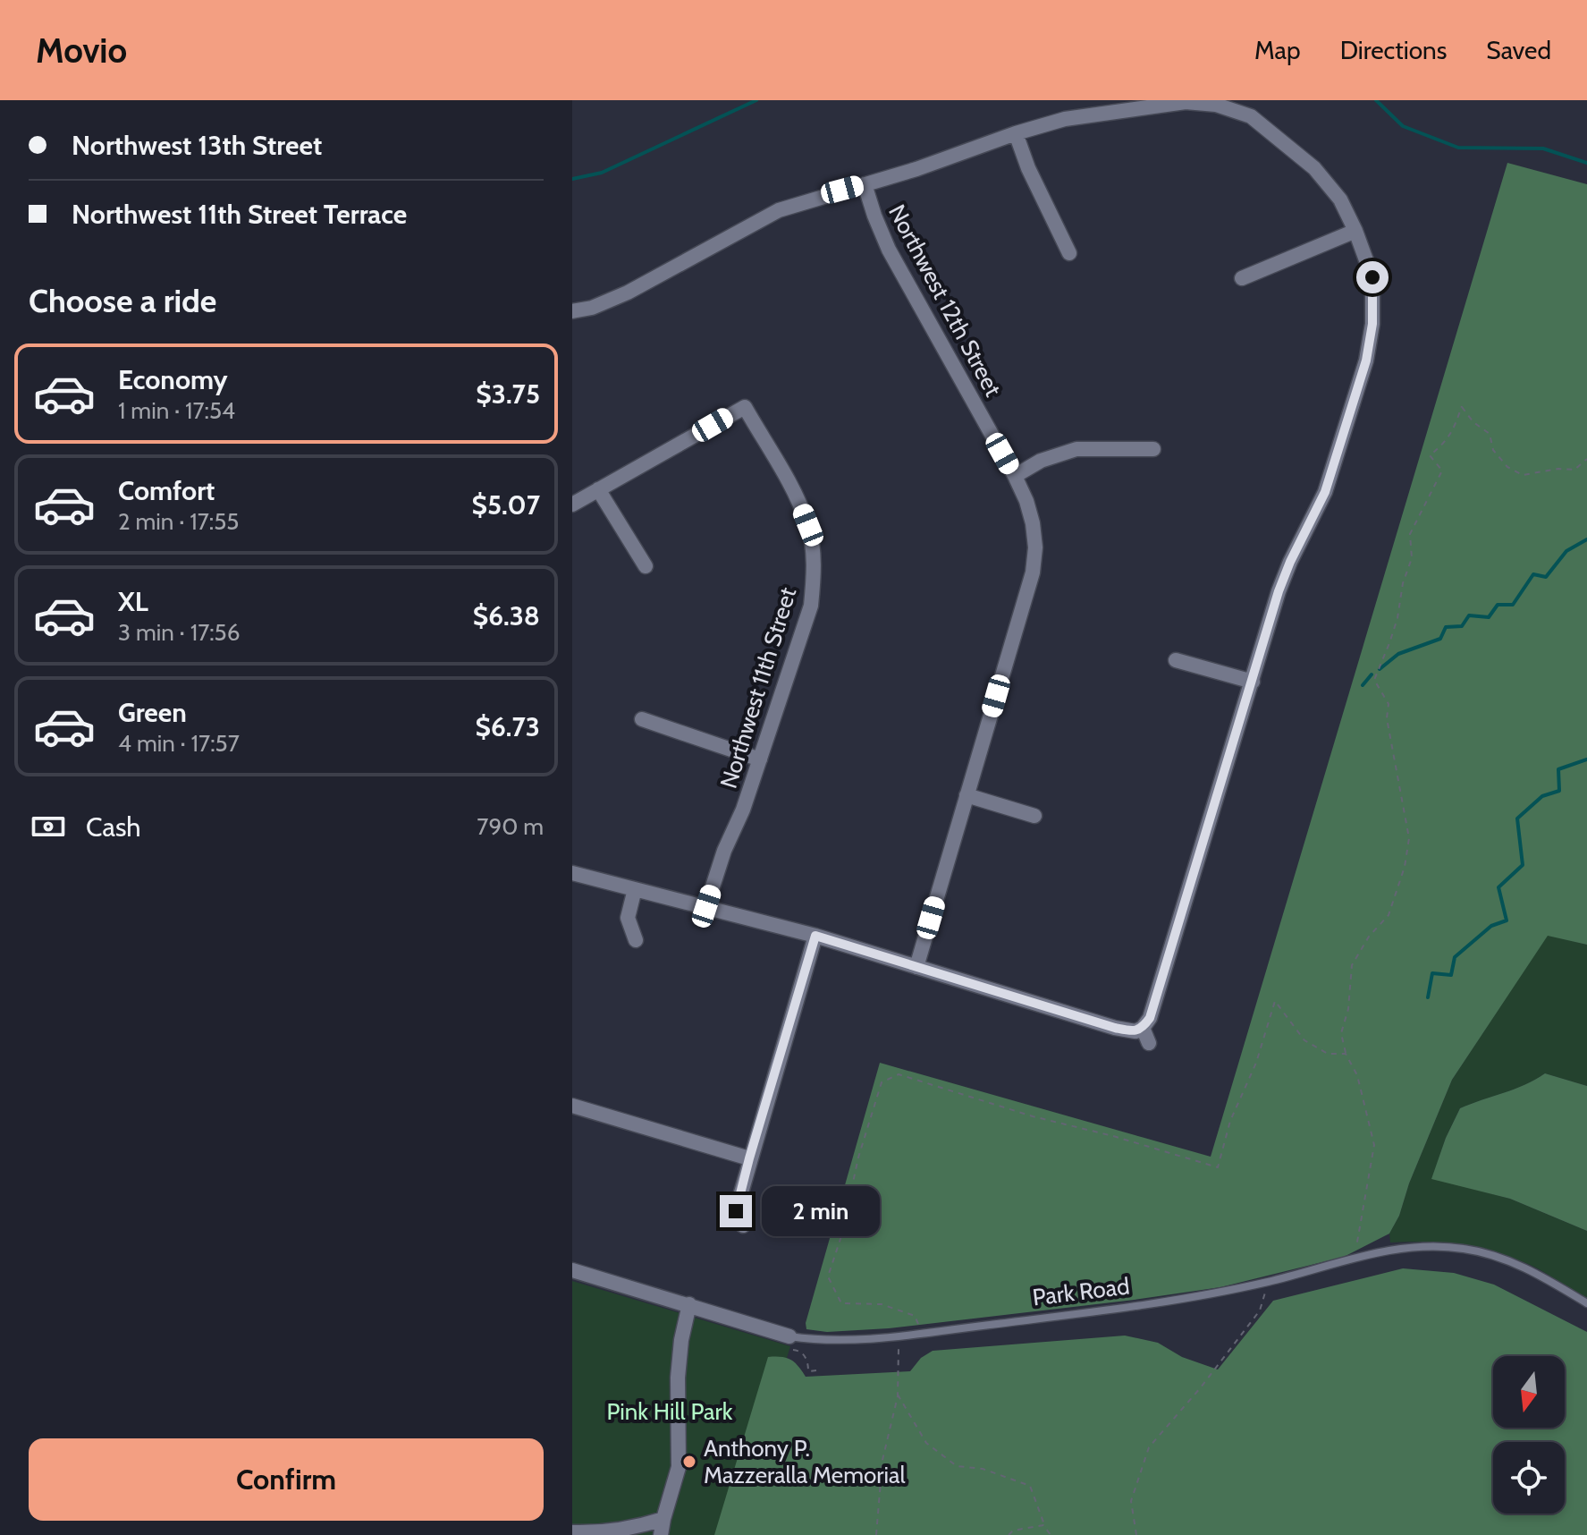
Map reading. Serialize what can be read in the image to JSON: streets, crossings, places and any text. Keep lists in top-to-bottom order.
{
  "streets": {
    "street": ["Northwest 12th Street", "Northwest 11th Street", "Park Road"]
  },
  "parks": ["Pink Hill Park"],
  "places": ["Anthony P. Mazzeralla Memorial"],
  "north": "bottom",
  "page": {
    "header": "Movio",
    "nav": ["Map", "Directions", "Saved"],
    "banner": ["Northwest 13th Street", "Northwest 11th Street Terrace"],
    "heading": "Choose a ride",
    "list": [
      {
        "name": "Economy",
        "note": "1 min · 17:54",
        "value": "$3.75"
      },
      {
        "name": "Comfort",
        "note": "2 min · 17:55",
        "value": "$5.07"
      },
      {
        "name": "XL",
        "note": "3 min · 17:56",
        "value": "$6.38"
      },
      {
        "name": "Green",
        "note": "4 min · 17:57",
        "value": "$6.73"
      }
    ],
    "pay": ["Cash", "790 m"],
    "bubble": "2 min",
    "buttons": "Confirm"
  }
}
